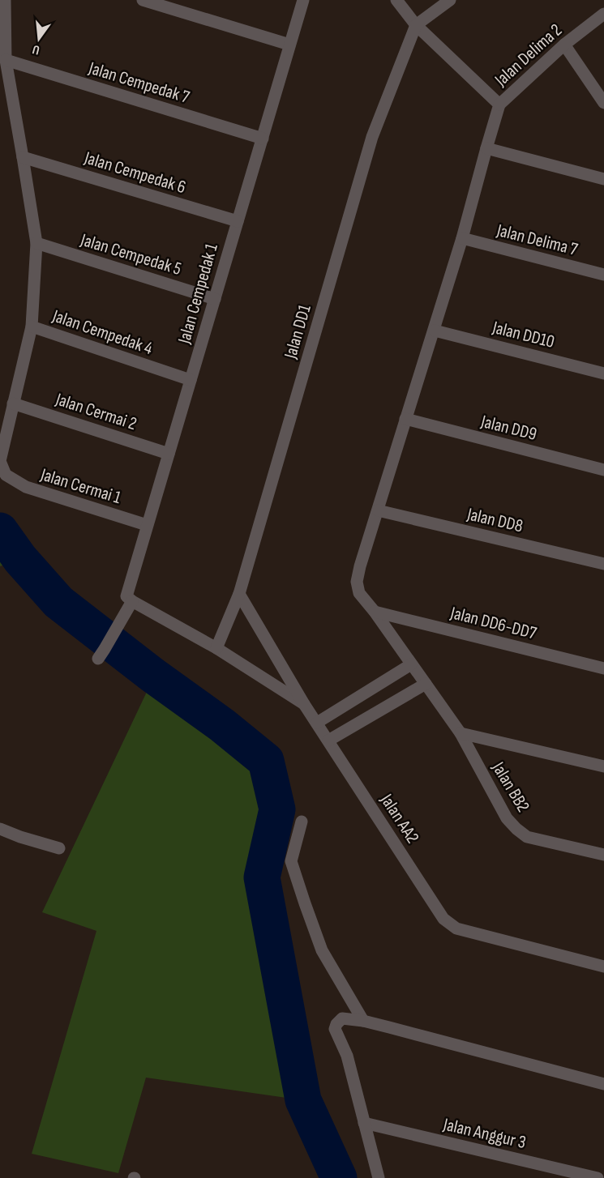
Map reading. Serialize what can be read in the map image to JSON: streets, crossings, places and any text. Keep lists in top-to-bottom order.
{
  "streets": {
    "street": [
      "Jalan Delima 2",
      "Jalan Cempedak 7",
      "Jalan Cempedak 6",
      "Jalan Delima 7",
      "Jalan Cempedak 5",
      "Jalan Cempedak 1",
      "Jalan Cempedak 4",
      "Jalan DD1",
      "Jalan DD10",
      "Jalan Cermai 2",
      "Jalan DD9",
      "Jalan Cermai 1",
      "Jalan DD8",
      "Jalan DD6-DD7",
      "Jalan BB2",
      "Jalan AA2",
      "Jalan Anggur 3"
    ]
  },
  "crossings": [
    ["Jalan Delima 2", "Jalan BB2"],
    ["Jalan Cempedak 7", "Jalan Cempedak 1"],
    ["Jalan Cempedak 6", "Jalan Cempedak 1"],
    ["Jalan Delima 7", "Jalan BB2"],
    ["Jalan Cempedak 5", "Jalan Cempedak 1"],
    ["Jalan Cempedak 1", "Jalan Cempedak 4"],
    ["Jalan Cempedak 1", "Jalan Cermai 2"],
    ["Jalan Cempedak 1", "Jalan Cermai 1"],
    ["Jalan DD1", "Jalan AA2"],
    ["Jalan DD10", "Jalan BB2"],
    ["Jalan Cermai 2", "Jalan Cermai 1"],
    ["Jalan DD9", "Jalan BB2"],
    ["Jalan DD8", "Jalan BB2"],
    ["Jalan DD6-DD7", "Jalan BB2"]
  ],
  "north": "bottom"
}
